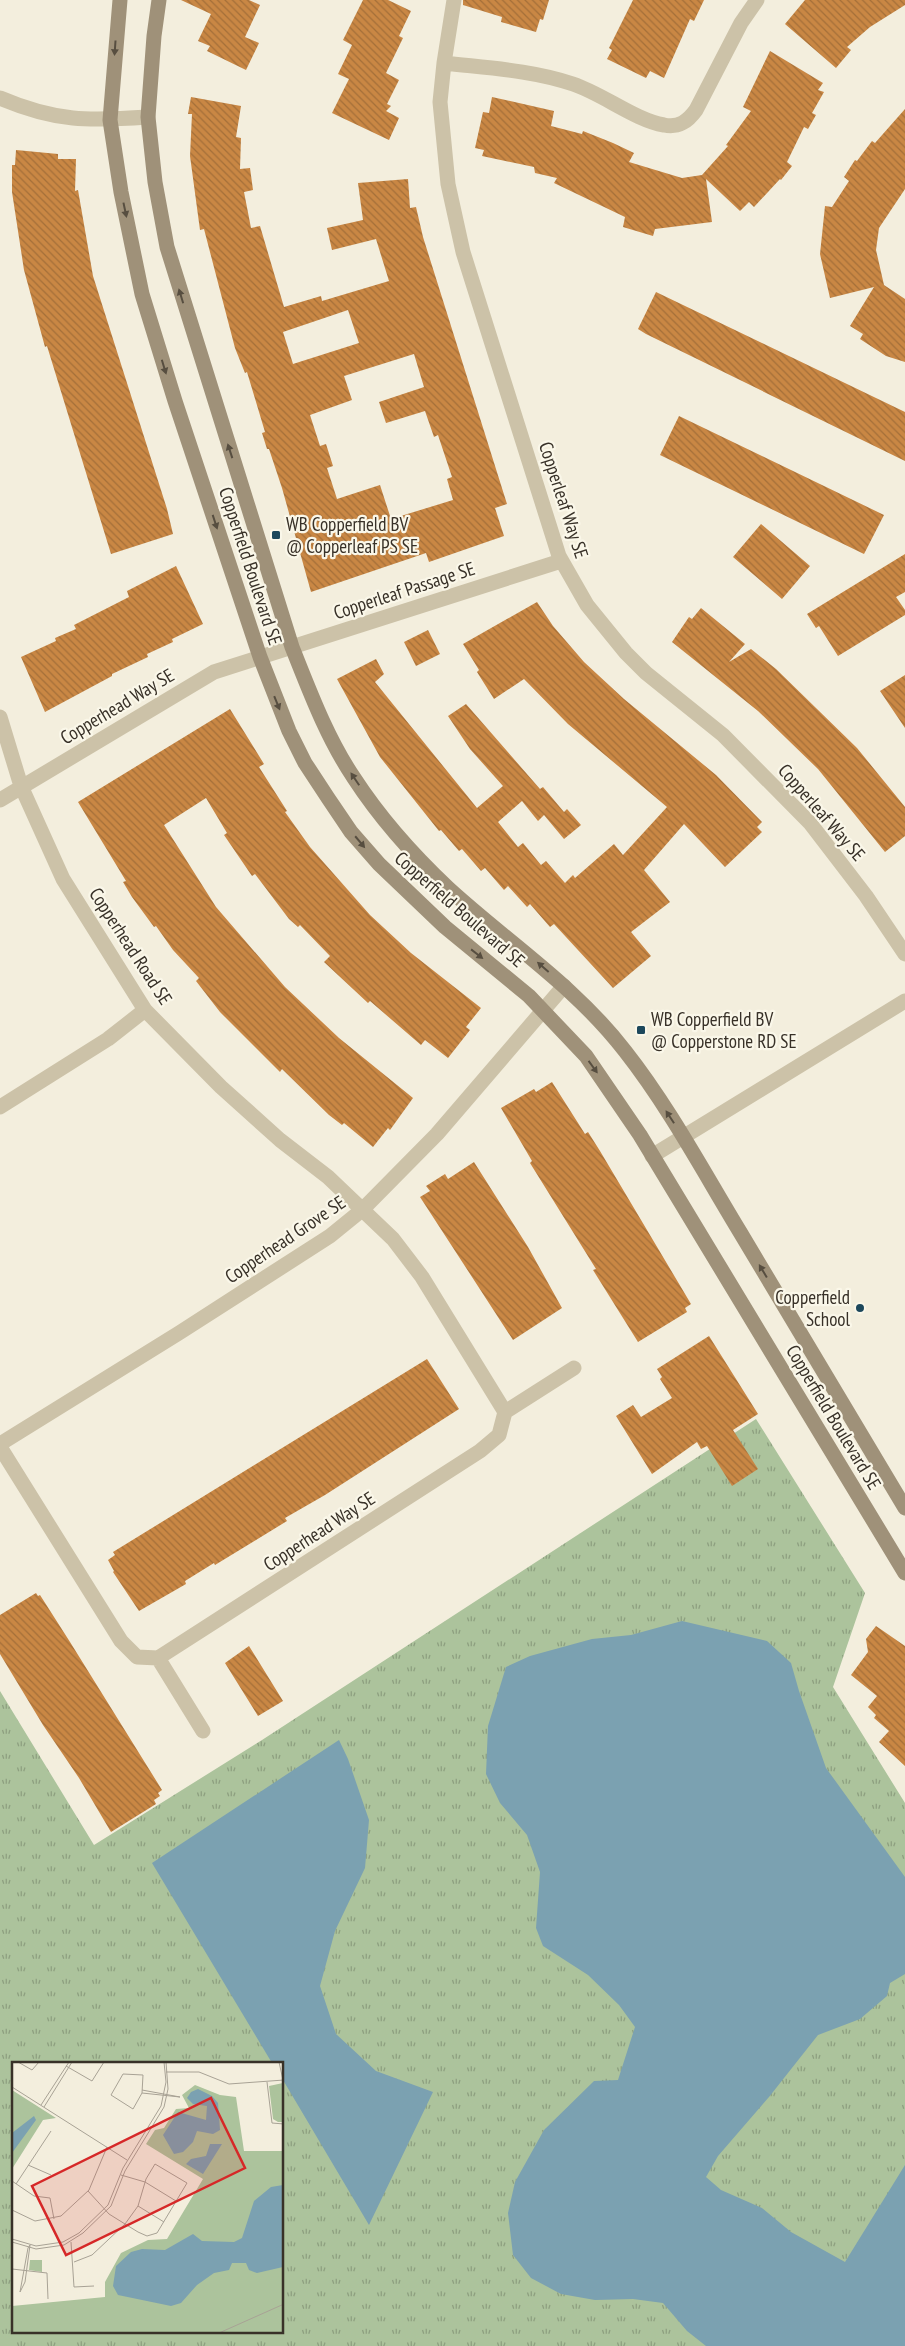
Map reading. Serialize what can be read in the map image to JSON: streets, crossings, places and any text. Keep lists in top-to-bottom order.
{
  "streets": {
    "street": [
      "Copperleaf Way SE",
      "Copperfield Boulevard SE",
      "Copperleaf Passage SE",
      "Copperhead Way SE",
      "Copperhead Road SE",
      "Copperhead Grove SE"
    ]
  },
  "crossings": [
    ["Copperleaf Way SE", "Copperleaf Passage SE"],
    ["Copperfield Boulevard SE", "Copperleaf Passage SE"],
    ["Copperfield Boulevard SE", "Copperhead Way SE"],
    ["Copperfield Boulevard SE", "Copperhead Grove SE"],
    ["Copperleaf Passage SE", "Copperhead Way SE"],
    ["Copperhead Way SE", "Copperhead Road SE"],
    ["Copperhead Road SE", "Copperhead Grove SE"]
  ],
  "places": {
    "transit": ["WB Copperfield BV @ Copperleaf PS SE", "WB Copperfield BV @ Copperstone RD SE"],
    "other": ["Copperfield School"]
  }
}
